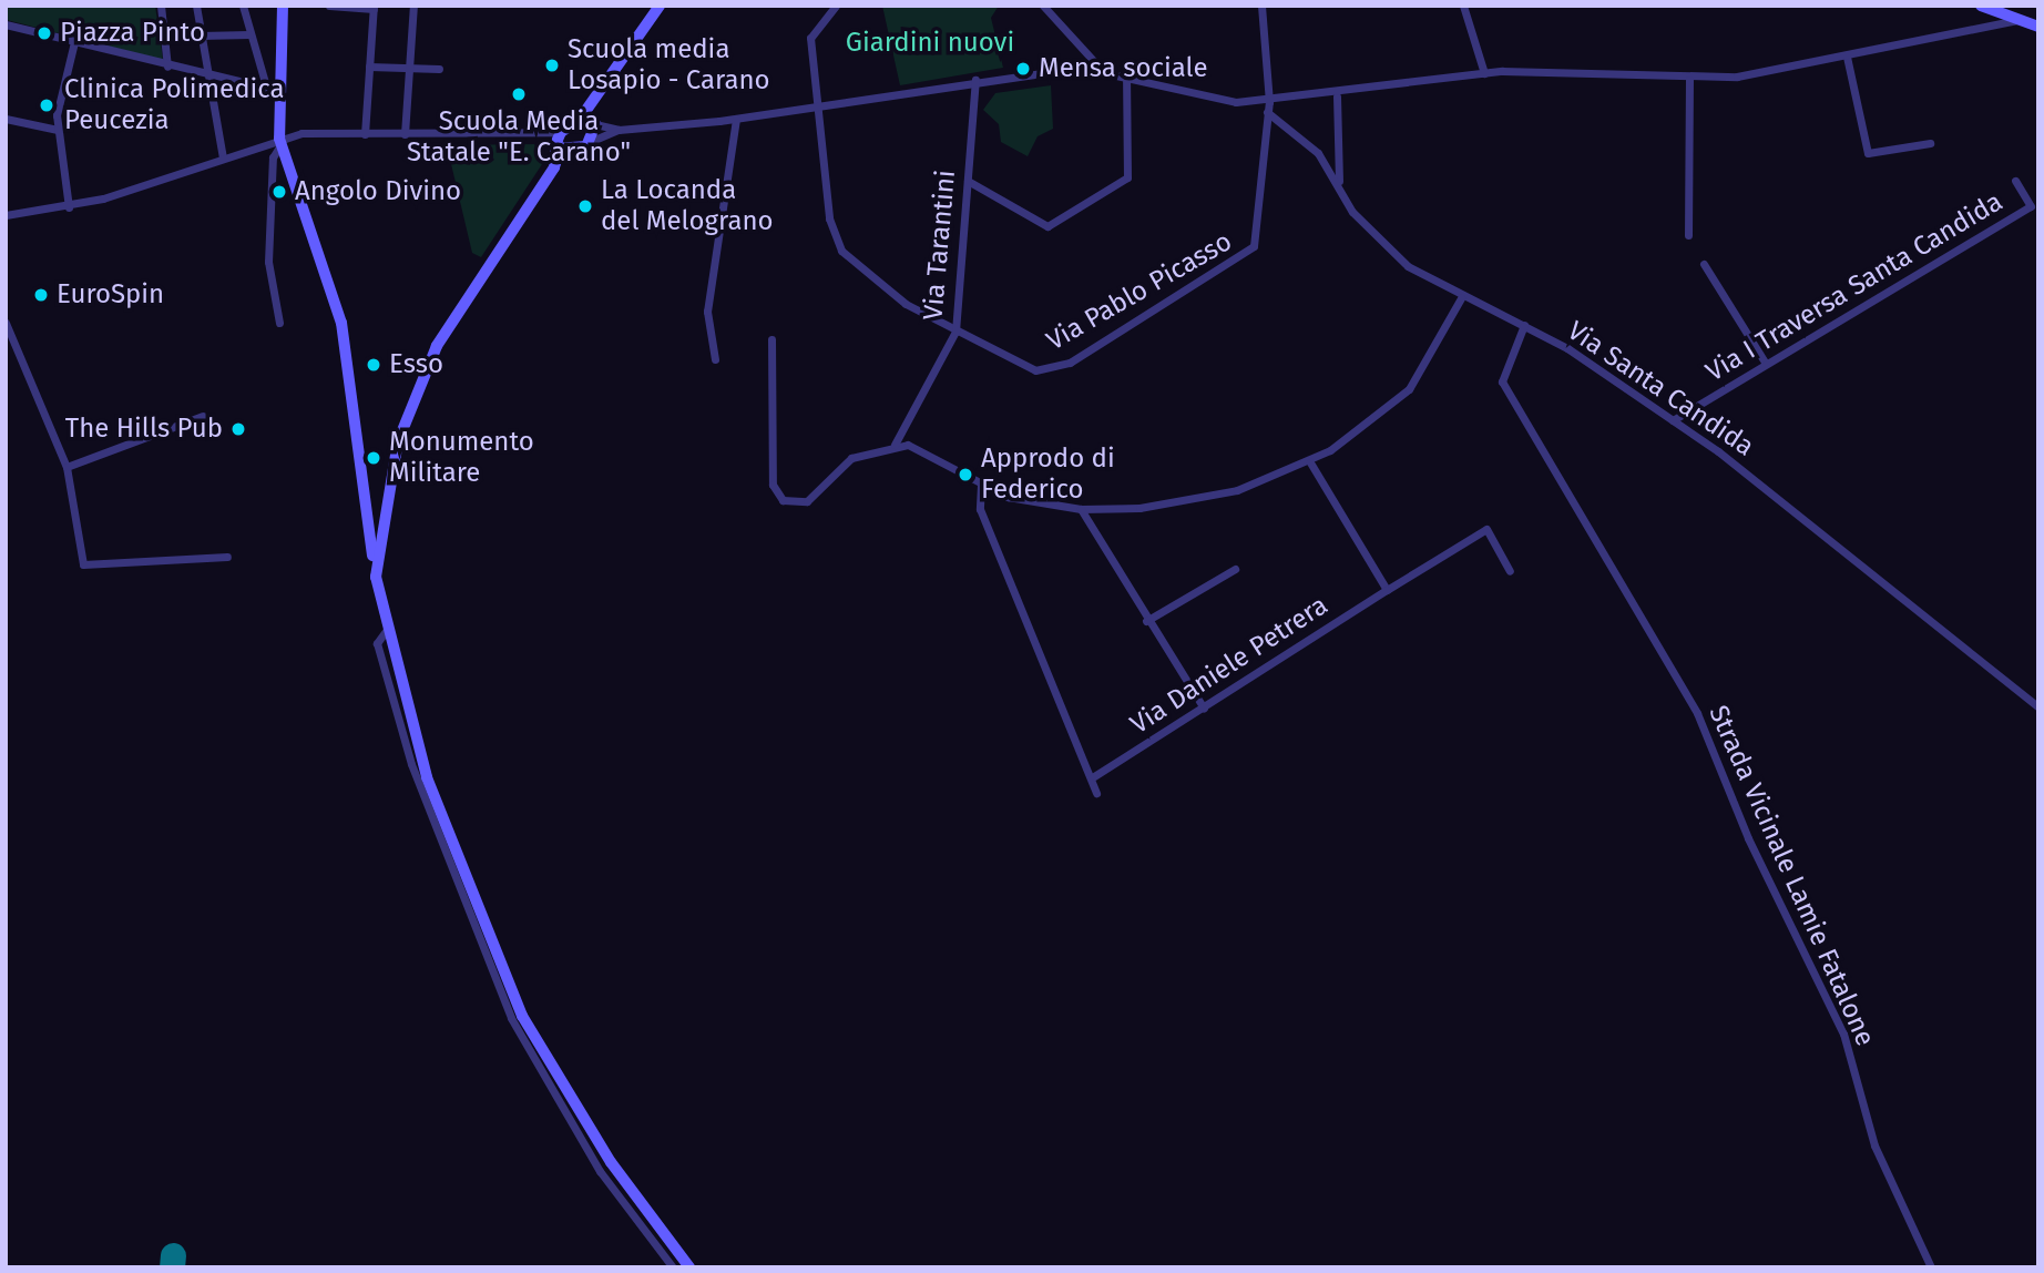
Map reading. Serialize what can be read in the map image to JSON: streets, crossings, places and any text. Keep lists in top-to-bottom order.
{
  "streets": {
    "street": [
      "Via Tarantini",
      "Via I Traversa Santa Candida",
      "Via Pablo Picasso",
      "Via Santa Candida",
      "Via Daniele Petrera",
      "Strada Vicinale Lamie Fatalone"
    ]
  },
  "crossings": [
    ["Via Tarantini", "Via Pablo Picasso"],
    ["Via I Traversa Santa Candida", "Via Santa Candida"],
    ["Via Pablo Picasso", "Via Santa Candida"],
    ["Via Santa Candida", "Strada Vicinale Lamie Fatalone"]
  ],
  "parks": ["Giardini nuovi"],
  "places": [
    "Piazza Pinto",
    "Scuola media Losapio - Carano",
    "Mensa sociale",
    "Scuola Media Statale \"E. Carano\"",
    "Clinica Polimedica Peucezia",
    "Angolo Divino",
    "La Locanda del Melograno",
    "EuroSpin",
    "Esso",
    "The Hills Pub",
    "Monumento Militare",
    "Approdo di Federico"
  ]
}
